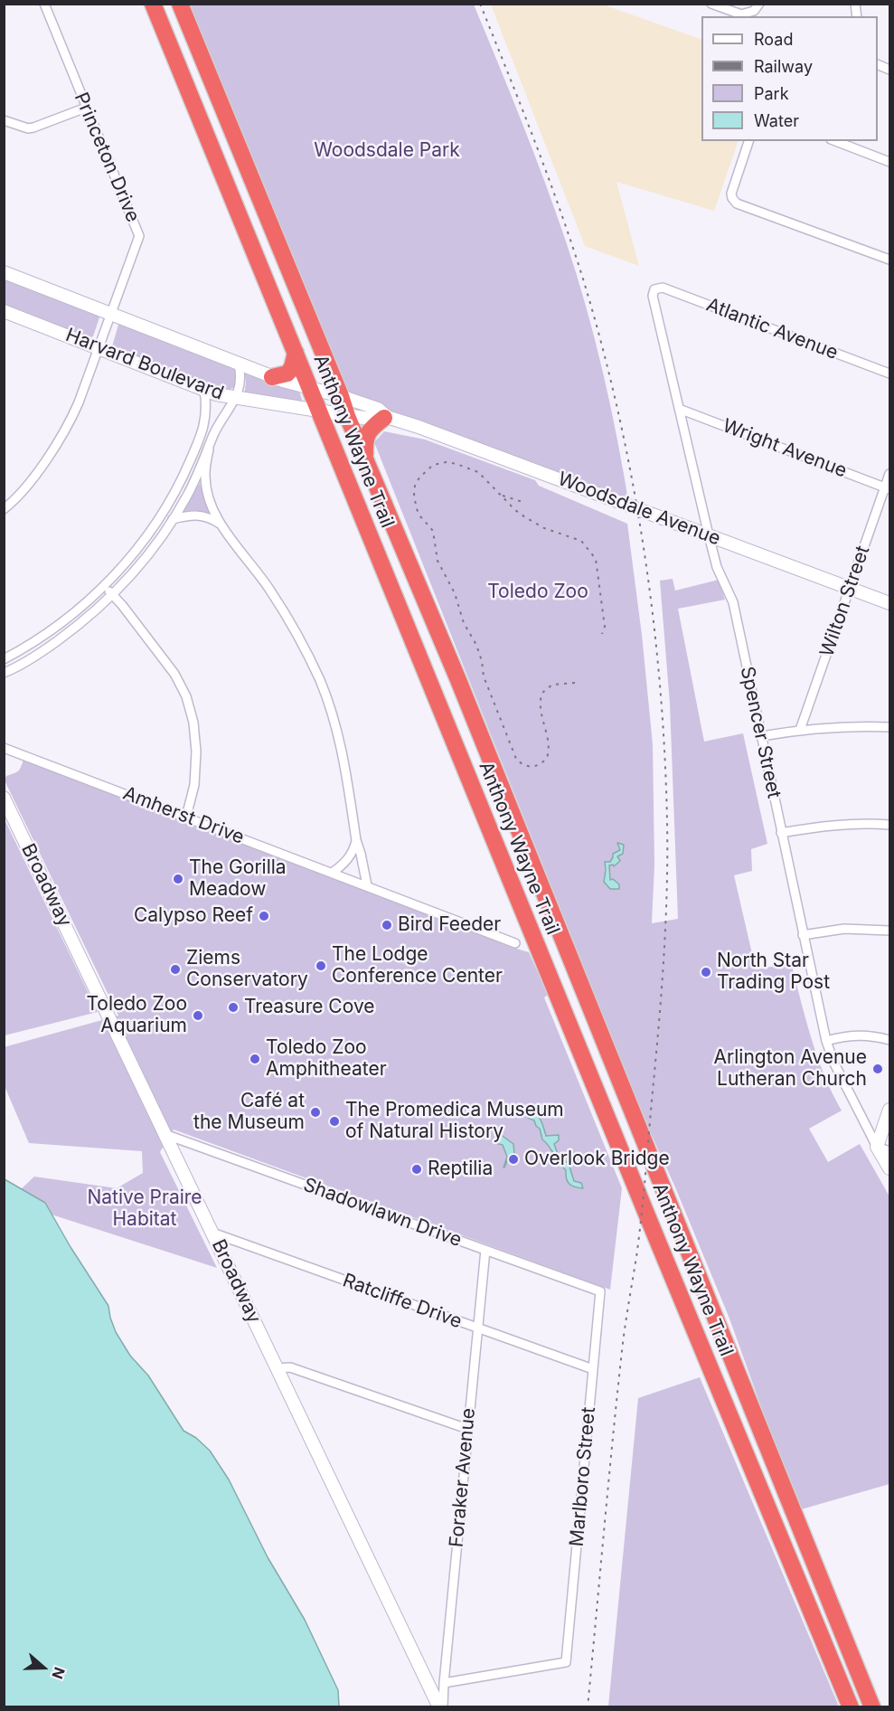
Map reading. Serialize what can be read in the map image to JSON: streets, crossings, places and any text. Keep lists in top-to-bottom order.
{
  "streets": {
    "highway": ["Anthony Wayne Trail"],
    "street": [
      "Princeton Drive",
      "Atlantic Avenue",
      "Harvard Boulevard",
      "Wright Avenue",
      "Woodsdale Avenue",
      "Wilton Street",
      "Spencer Street",
      "Amherst Drive",
      "Broadway",
      "Shadowlawn Drive",
      "Ratcliffe Drive",
      "Marlboro Street",
      "Foraker Avenue"
    ]
  },
  "crossings": [
    ["Princeton Drive", "Harvard Boulevard"],
    ["Atlantic Avenue", "Spencer Street"],
    ["Harvard Boulevard", "Anthony Wayne Trail"],
    ["Harvard Boulevard", "Woodsdale Avenue"],
    ["Anthony Wayne Trail", "Woodsdale Avenue"],
    ["Wright Avenue", "Wilton Street"],
    ["Wright Avenue", "Spencer Street"],
    ["Woodsdale Avenue", "Wilton Street"],
    ["Woodsdale Avenue", "Spencer Street"],
    ["Broadway", "Shadowlawn Drive"],
    ["Broadway", "Ratcliffe Drive"],
    ["Broadway", "Foraker Avenue"],
    ["Shadowlawn Drive", "Marlboro Street"],
    ["Shadowlawn Drive", "Foraker Avenue"],
    ["Ratcliffe Drive", "Marlboro Street"],
    ["Ratcliffe Drive", "Foraker Avenue"],
    ["Marlboro Street", "Foraker Avenue"]
  ],
  "parks": ["Woodsdale Park", "Toledo Zoo", "Native Praire Habitat"],
  "places": [
    "The Gorilla Meadow",
    "Calypso Reef",
    "Bird Feeder",
    "The Lodge Conference Center",
    "Ziems Conservatory",
    "North Star Trading Post",
    "Treasure Cove",
    "Toledo Zoo Aquarium",
    "Toledo Zoo Amphitheater",
    "Arlington Avenue Lutheran Church",
    "Café at the Museum",
    "The Promedica Museum of Natural History",
    "Overlook Bridge",
    "Reptilia"
  ],
  "legend": [
    "Road",
    "Railway",
    "Park",
    "Water"
  ],
  "north": "right"
}
